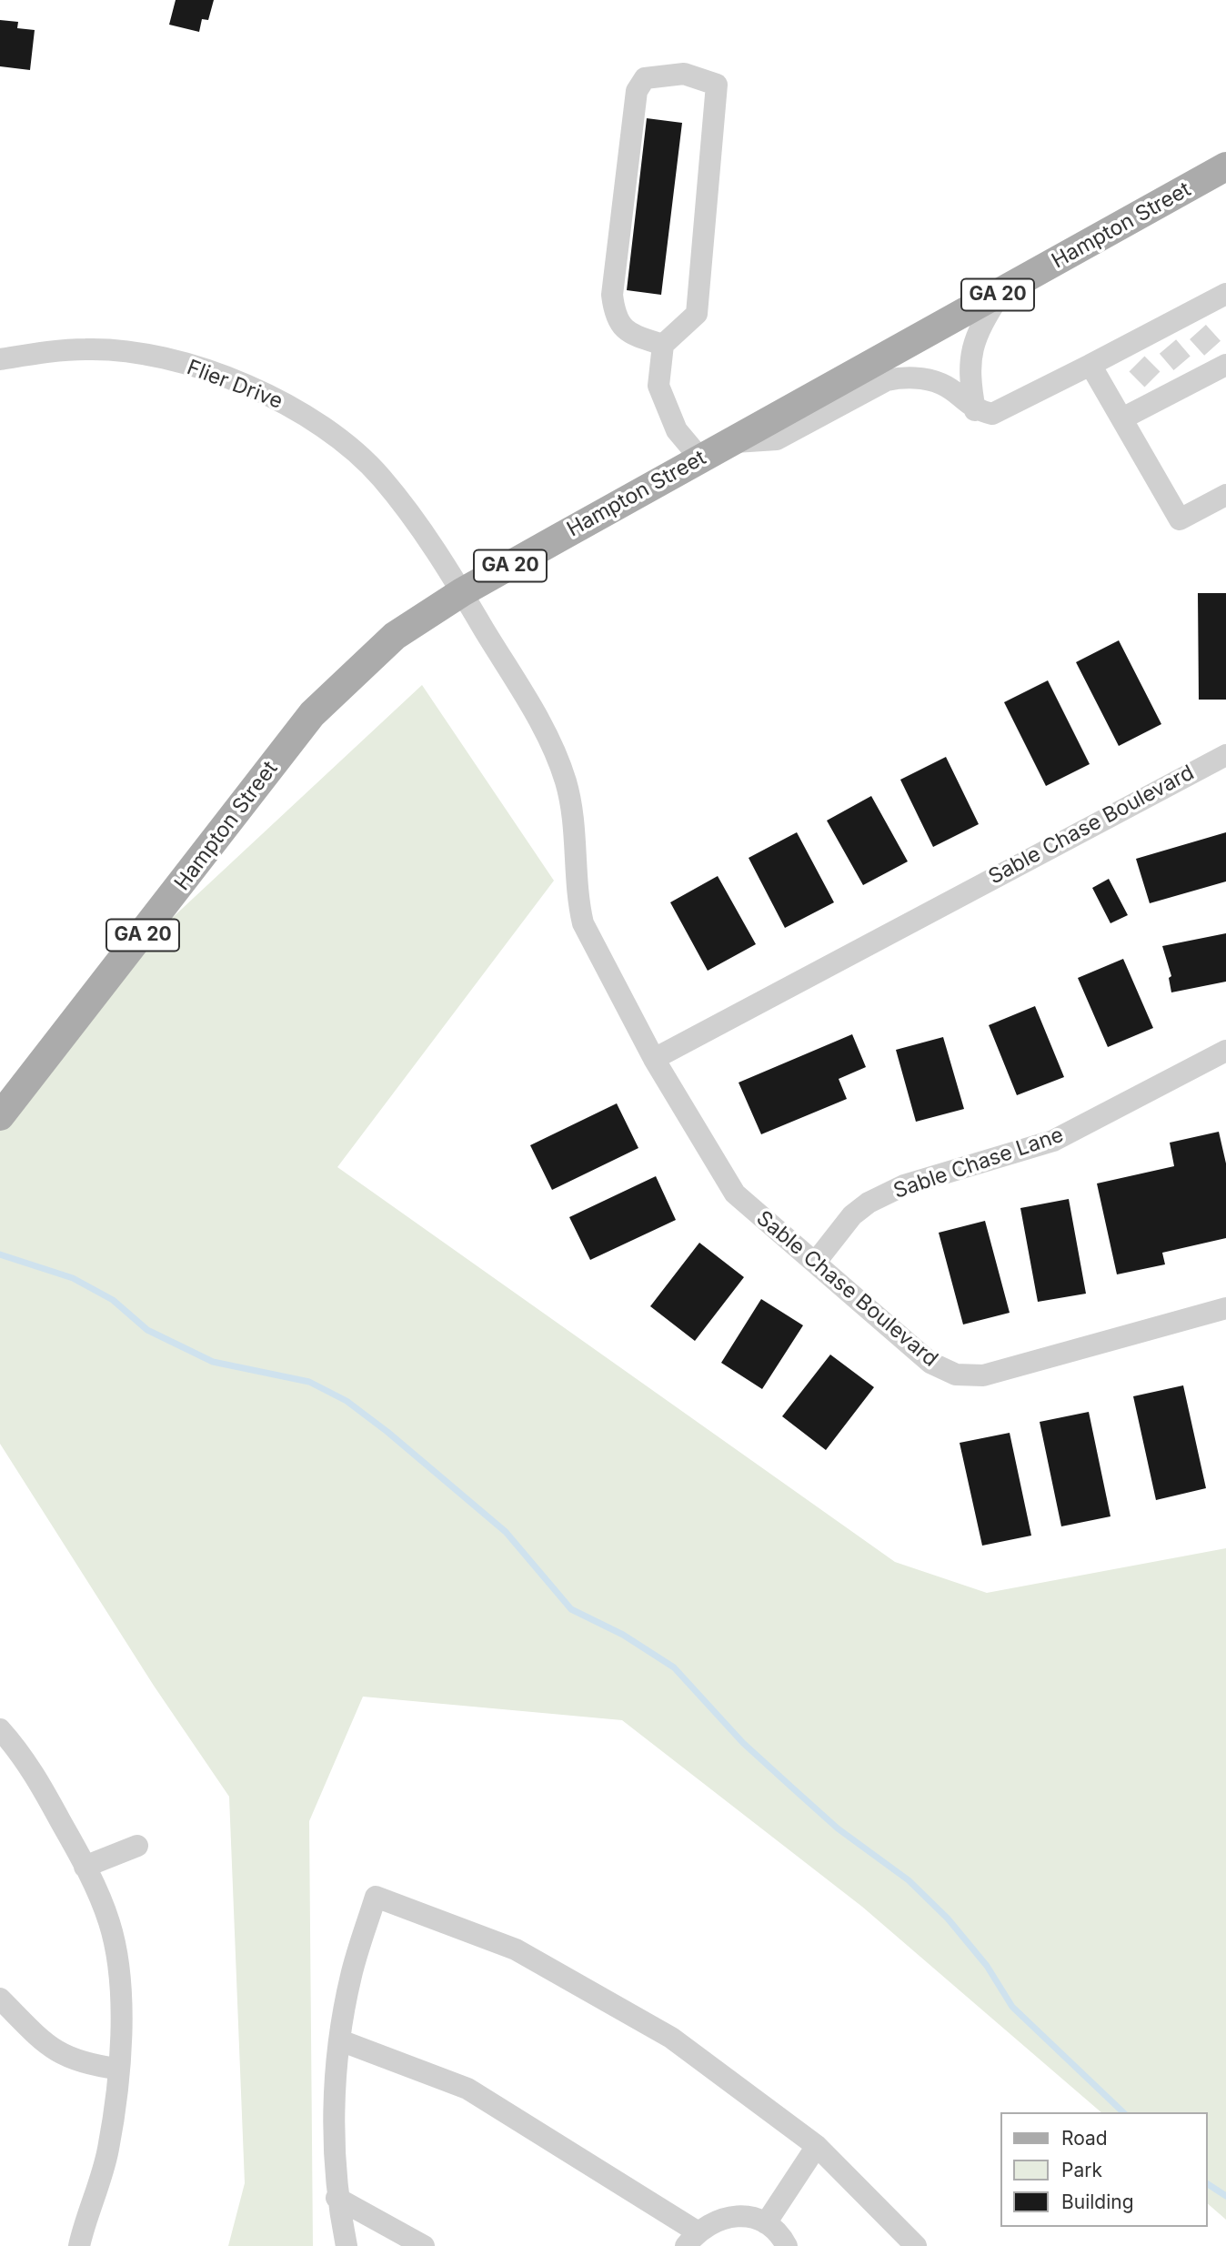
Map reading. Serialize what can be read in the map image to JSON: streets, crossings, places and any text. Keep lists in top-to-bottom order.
{
  "streets": {
    "main road": ["Hampton Street", "GA 20"],
    "street": ["Flier Drive", "Sable Chase Boulevard", "Sable Chase Lane"]
  },
  "crossings": [
    ["Hampton Street", "Flier Drive"],
    ["Hampton Street", "Sable Chase Boulevard"],
    ["Flier Drive", "Sable Chase Boulevard"],
    ["Sable Chase Boulevard", "Sable Chase Lane"]
  ],
  "legend": ["Road", "Park", "Building"]
}
